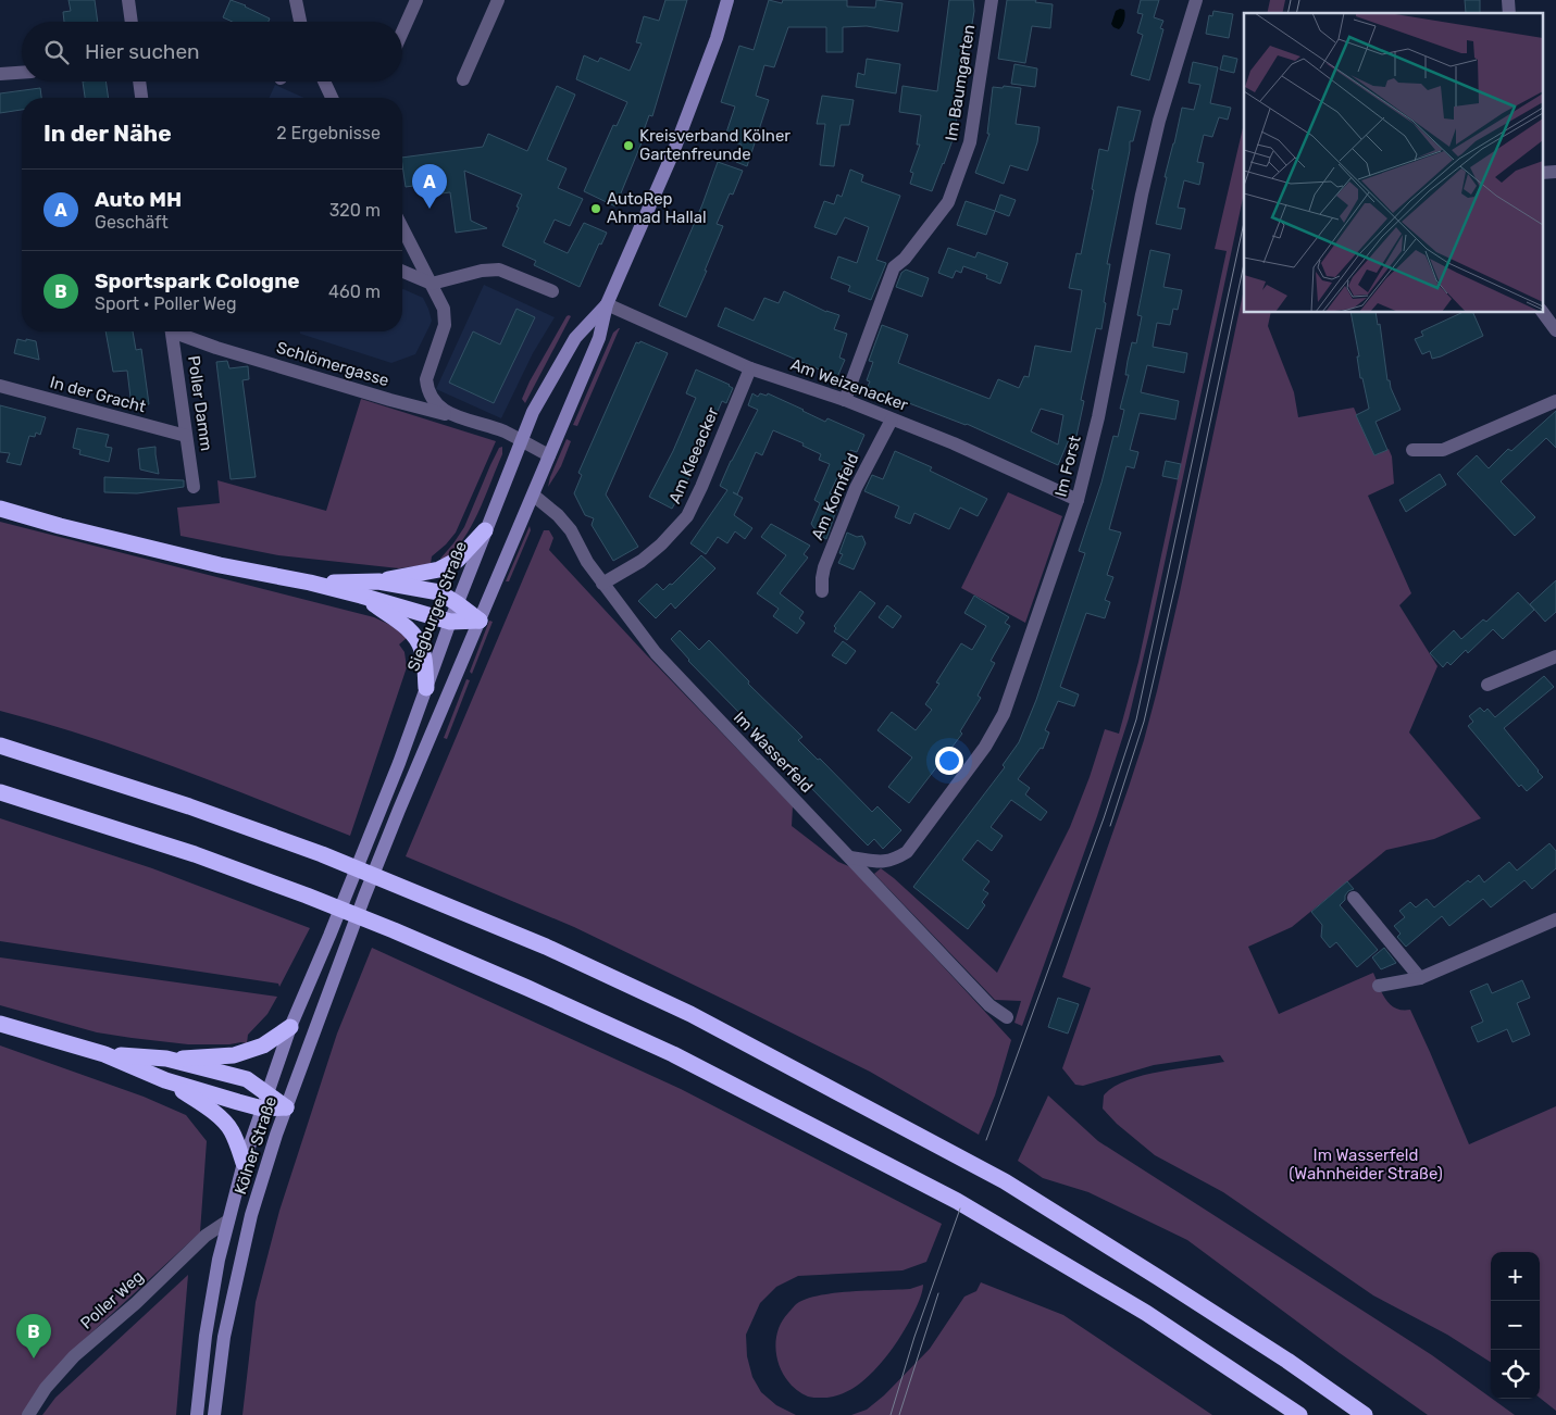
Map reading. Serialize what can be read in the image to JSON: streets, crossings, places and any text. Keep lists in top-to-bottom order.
{
  "streets": {
    "main road": ["Siegburger Straße", "Kölner Straße"],
    "street": [
      "Im Baumgarten",
      "Schlömergasse",
      "Am Weizenacker",
      "In der Gracht",
      "Poller Damm",
      "Am Kleeacker",
      "Im Forst",
      "Am Kornfeld",
      "Im Wasserfeld",
      "Poller Weg"
    ]
  },
  "crossings": [
    ["Im Baumgarten", "Am Weizenacker"],
    ["Am Weizenacker", "Am Kleeacker"],
    ["Am Weizenacker", "Im Forst"],
    ["Am Weizenacker", "Am Kornfeld"],
    ["Am Weizenacker", "Siegburger Straße"],
    ["In der Gracht", "Poller Damm"],
    ["Am Kleeacker", "Im Wasserfeld"],
    ["Im Forst", "Im Wasserfeld"],
    ["Siegburger Straße", "Im Wasserfeld"],
    ["Siegburger Straße", "Kölner Straße"],
    ["Kölner Straße", "Poller Weg"]
  ],
  "parks": ["Im Wasserfeld (Wahnheider Straße)"],
  "places": ["Kreisverband Kölner Gartenfreunde", "AutoRep Ahmad Hallal"],
  "page": {
    "search": "Hier suchen",
    "heading": ["In der Nähe", "2 Ergebnisse"],
    "pins": ["A", "B"],
    "list": [
      {
        "mark": "A",
        "name": "Auto MH",
        "note": "Geschäft",
        "value": "320 m"
      },
      {
        "mark": "B",
        "name": "Sportspark Cologne",
        "note": "Sport · Poller Weg",
        "value": "460 m"
      }
    ],
    "map_buttons": ["+", "−"]
  }
}
